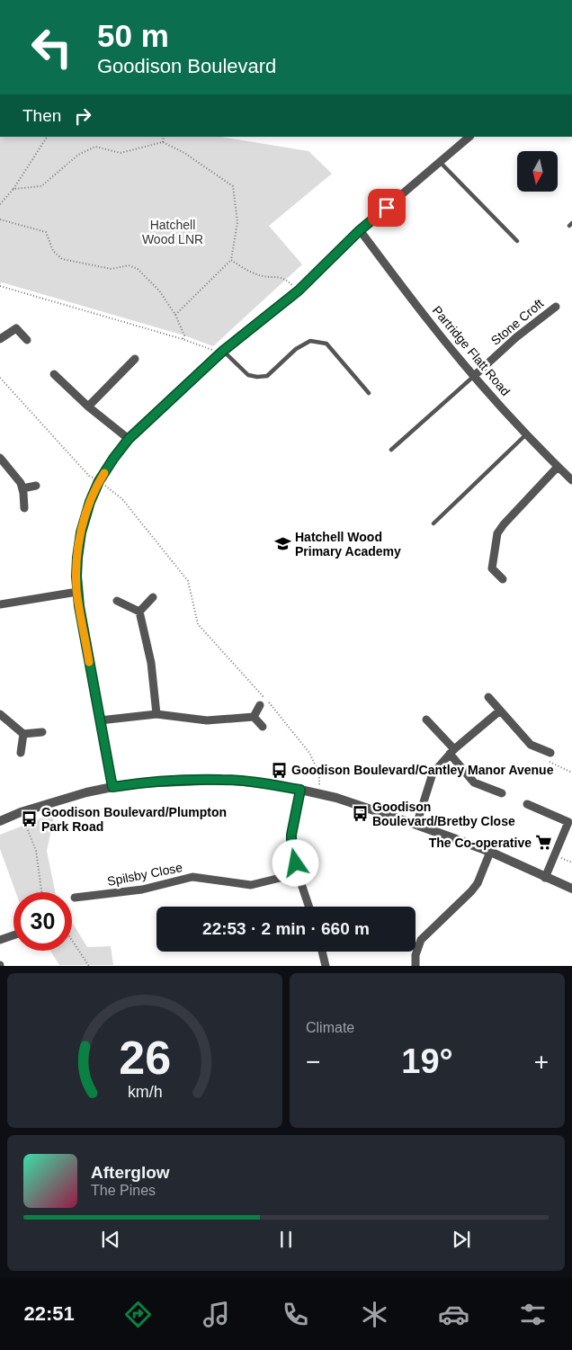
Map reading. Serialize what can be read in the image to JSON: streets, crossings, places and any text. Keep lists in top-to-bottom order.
{
  "streets": {
    "street": ["Stone Croft", "Partridge Flatt Road", "Spilsby Close"]
  },
  "crossings": [
    ["Stone Croft", "Partridge Flatt Road"]
  ],
  "parks": ["Hatchell Wood LNR"],
  "places": {
    "school or university": ["Hatchell Wood Primary Academy"],
    "bus stop": ["Goodison Boulevard/Cantley Manor Avenue", "Goodison Boulevard/Bretby Close", "Goodison Boulevard/Plumpton Park Road"],
    "supermarket": ["The Co-operative"]
  },
  "north": "bottom",
  "page": {
    "turn": ["50 m", "Goodison Boulevard"],
    "then": "Then",
    "limit": "30",
    "trip": "22:53 · 2 min · 660 m",
    "tile": "Climate",
    "heat": ["−", "19°", "+"],
    "song": ["Afterglow", "The Pines"],
    "tabs": "22:51",
    "gauge": ["26", "km/h"]
  }
}
